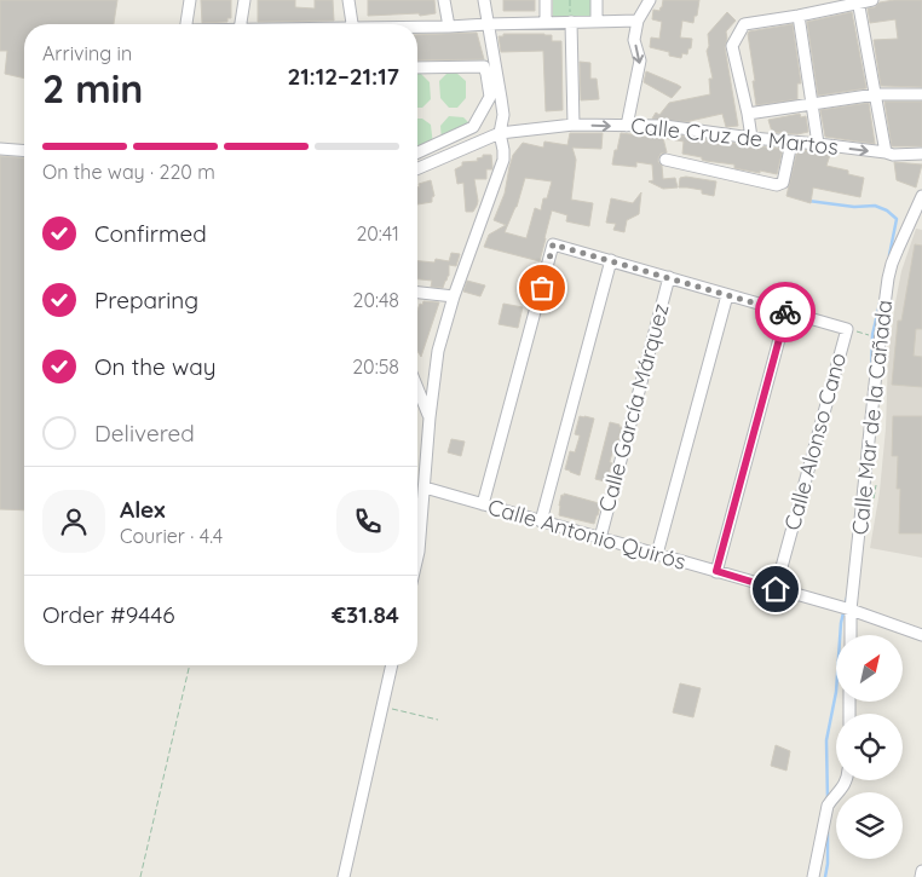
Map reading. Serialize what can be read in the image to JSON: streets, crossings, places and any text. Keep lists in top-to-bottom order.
{
  "streets": {
    "street": [
      "Calle Cruz de Martos",
      "Calle García Márquez",
      "Calle Mar de la Cañada",
      "Calle Alonso Cano",
      "Calle Antonio Quirós"
    ]
  },
  "crossings": [
    ["Calle García Márquez", "Calle Antonio Quirós"],
    ["Calle Mar de la Cañada", "Calle Antonio Quirós"],
    ["Calle Alonso Cano", "Calle Antonio Quirós"]
  ],
  "north": "top right",
  "page": {
    "heading": ["2 min", "Arriving in", "21:12–21:17"],
    "panel": [
      "Alex",
      "Courier · 4.4",
      "Order #9446",
      "€31.84"
    ],
    "bar": "On the way · 220 m",
    "list": [
      ["Confirmed", "20:41"],
      ["Preparing", "20:48"],
      ["On the way", "20:58"],
      "Delivered"
    ]
  }
}
